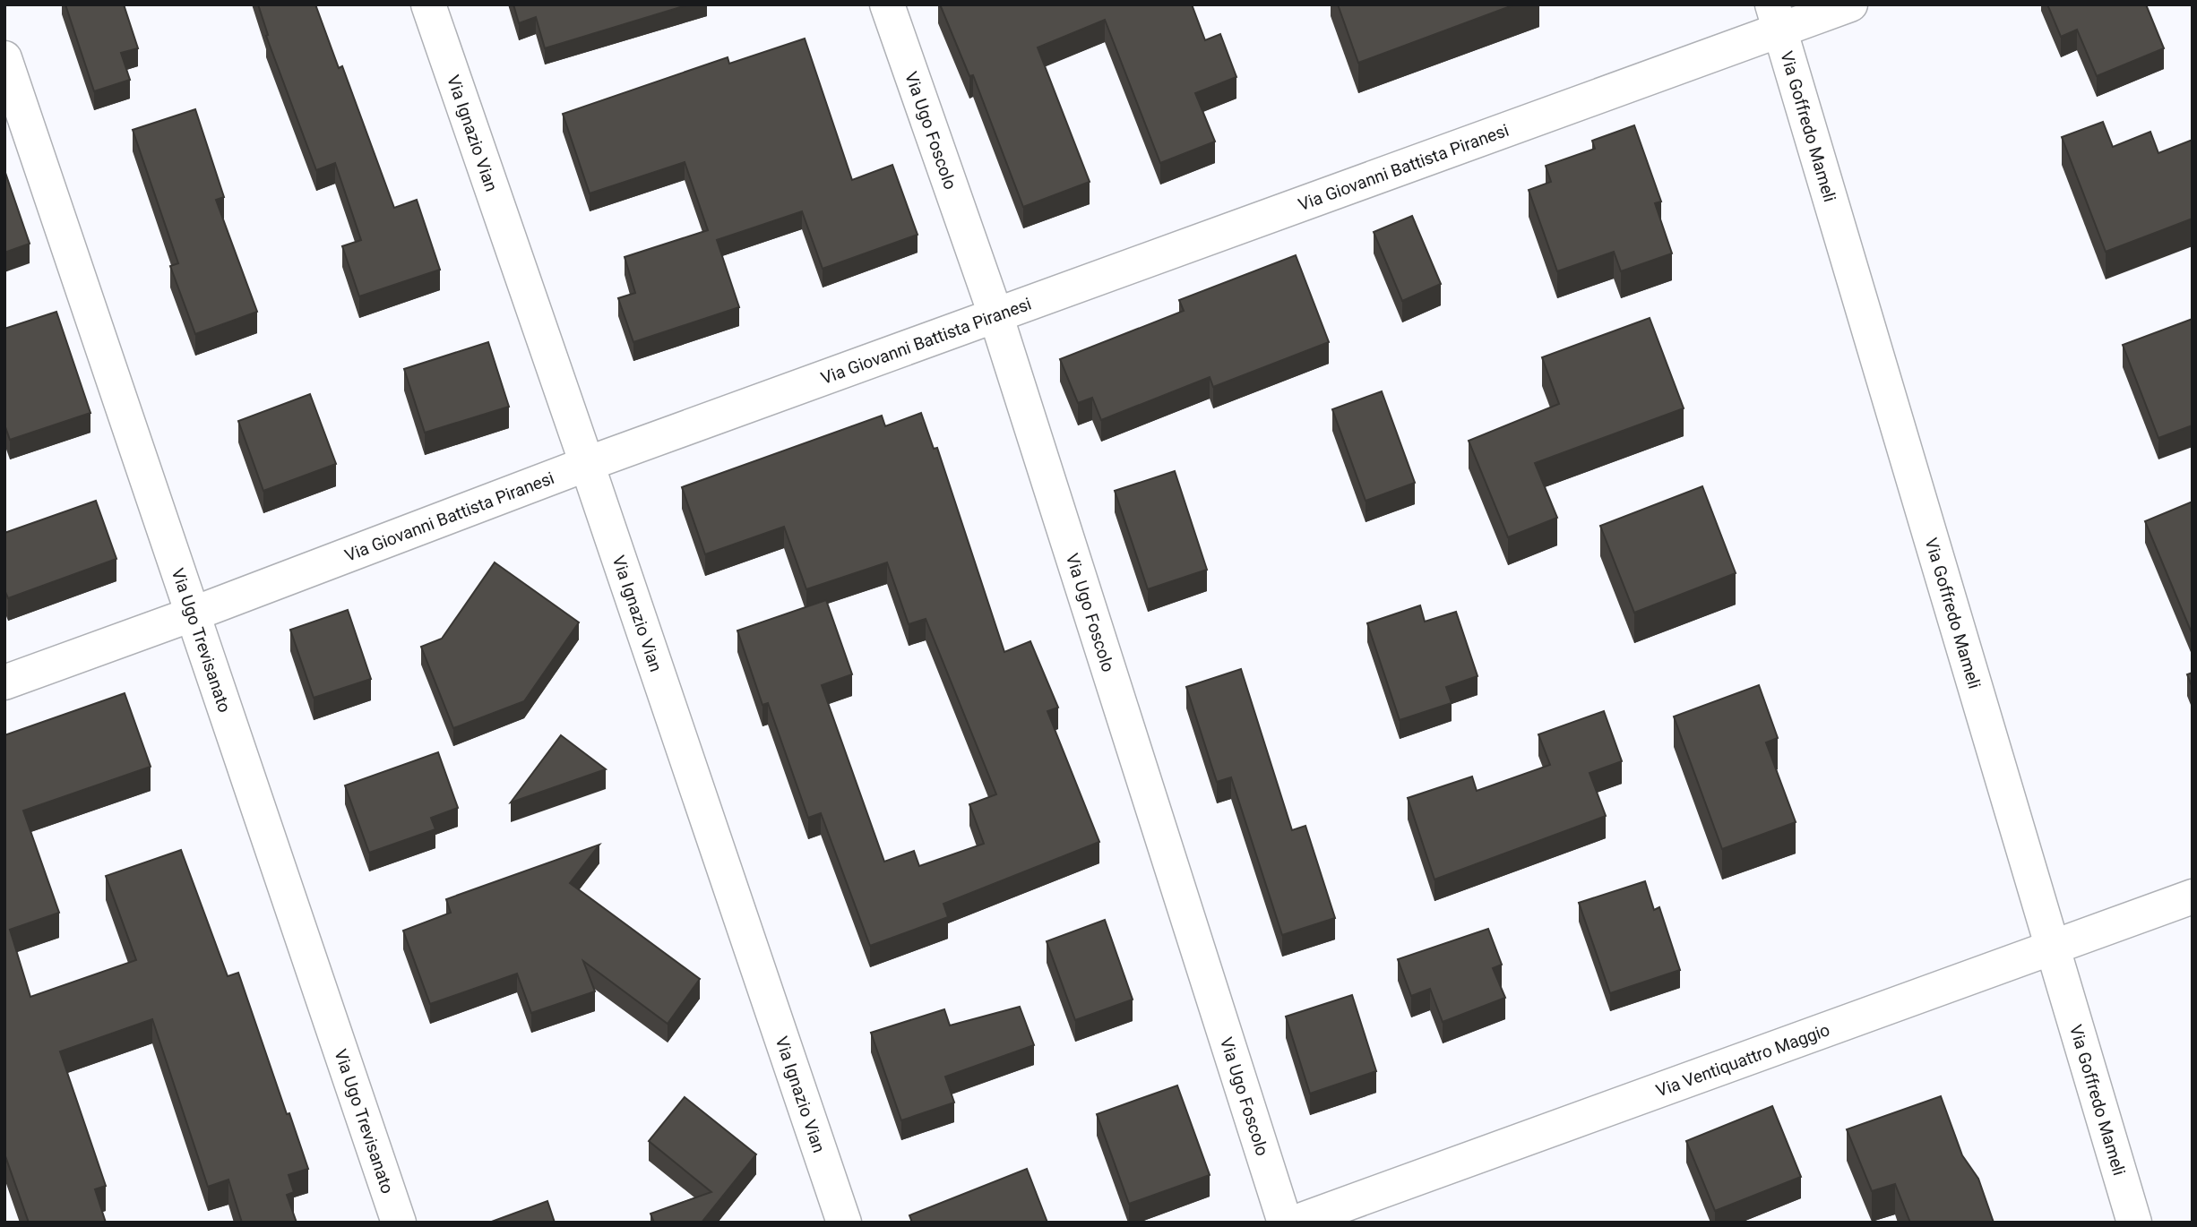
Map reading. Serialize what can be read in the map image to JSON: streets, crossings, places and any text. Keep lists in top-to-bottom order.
{
  "streets": {
    "street": [
      "Via Goffredo Mameli",
      "Via Ugo Foscolo",
      "Via Ignazio Vian",
      "Via Giovanni Battista Piranesi",
      "Via Ugo Trevisanato",
      "Via Ventiquattro Maggio"
    ]
  },
  "crossings": [
    ["Via Goffredo Mameli", "Via Giovanni Battista Piranesi"],
    ["Via Goffredo Mameli", "Via Ventiquattro Maggio"],
    ["Via Ugo Foscolo", "Via Giovanni Battista Piranesi"],
    ["Via Ignazio Vian", "Via Giovanni Battista Piranesi"],
    ["Via Giovanni Battista Piranesi", "Via Ugo Trevisanato"]
  ]
}
